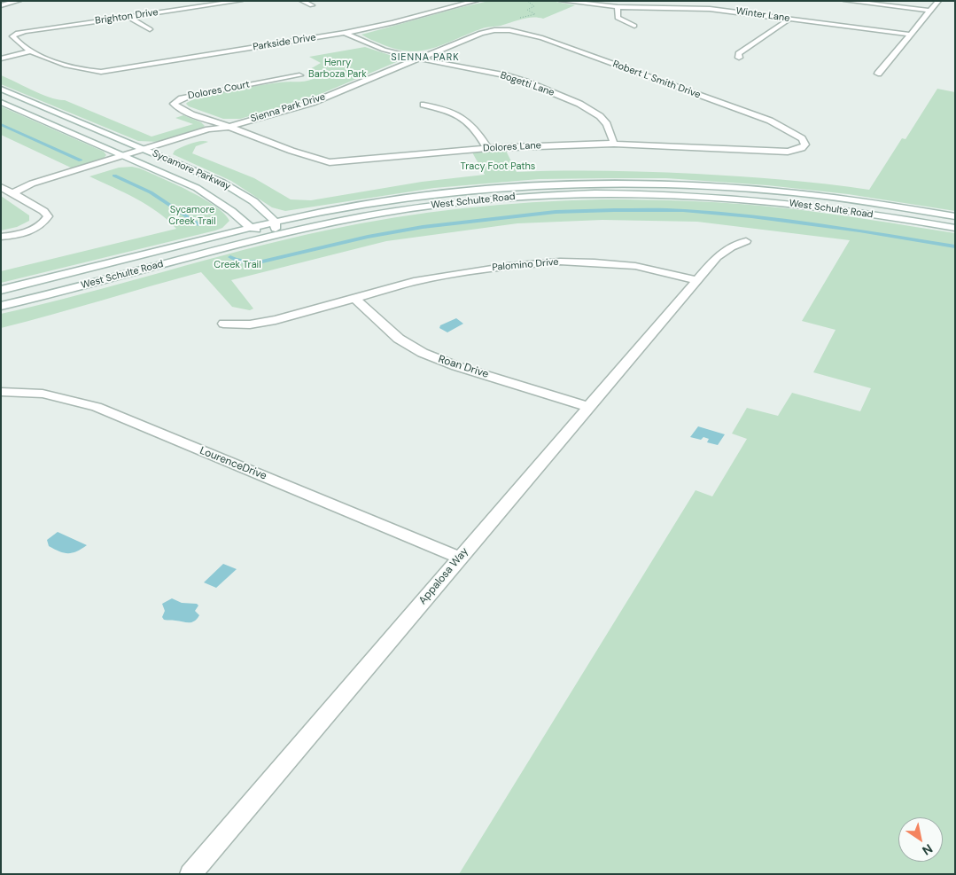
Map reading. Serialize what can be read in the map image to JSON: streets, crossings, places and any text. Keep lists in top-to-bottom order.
{
  "streets": {
    "street": [
      "Winter Lane",
      "Brighton Drive",
      "Parkside Drive",
      "Robert L Smith Drive",
      "Bogetti Lane",
      "Dolores Court",
      "Sienna Park Drive",
      "Dolores Lane",
      "Sycamore Parkway",
      "West Schulte Road",
      "Palomino Drive",
      "Roan Drive",
      "LourenceDrive",
      "Appalosa Way"
    ]
  },
  "crossings": [
    ["Brighton Drive", "Parkside Drive"],
    ["Parkside Drive", "Bogetti Lane"],
    ["Robert L Smith Drive", "Sienna Park Drive"],
    ["Robert L Smith Drive", "Dolores Lane"],
    ["Bogetti Lane", "Sienna Park Drive"],
    ["Bogetti Lane", "Dolores Lane"],
    ["Dolores Court", "Sienna Park Drive"],
    ["Dolores Court", "Dolores Lane"],
    ["Sienna Park Drive", "Dolores Lane"],
    ["Sienna Park Drive", "Sycamore Parkway"],
    ["Sycamore Parkway", "West Schulte Road"],
    ["Palomino Drive", "Roan Drive"],
    ["Palomino Drive", "Appalosa Way"],
    ["Roan Drive", "Appalosa Way"],
    ["LourenceDrive", "Appalosa Way"]
  ],
  "districts": ["SIENNA PARK"],
  "parks": [
    "Henry Barboza Park",
    "Tracy Foot Paths",
    "Sycamore Creek Trail",
    "Creek Trail"
  ],
  "north": "bottom right"
}
